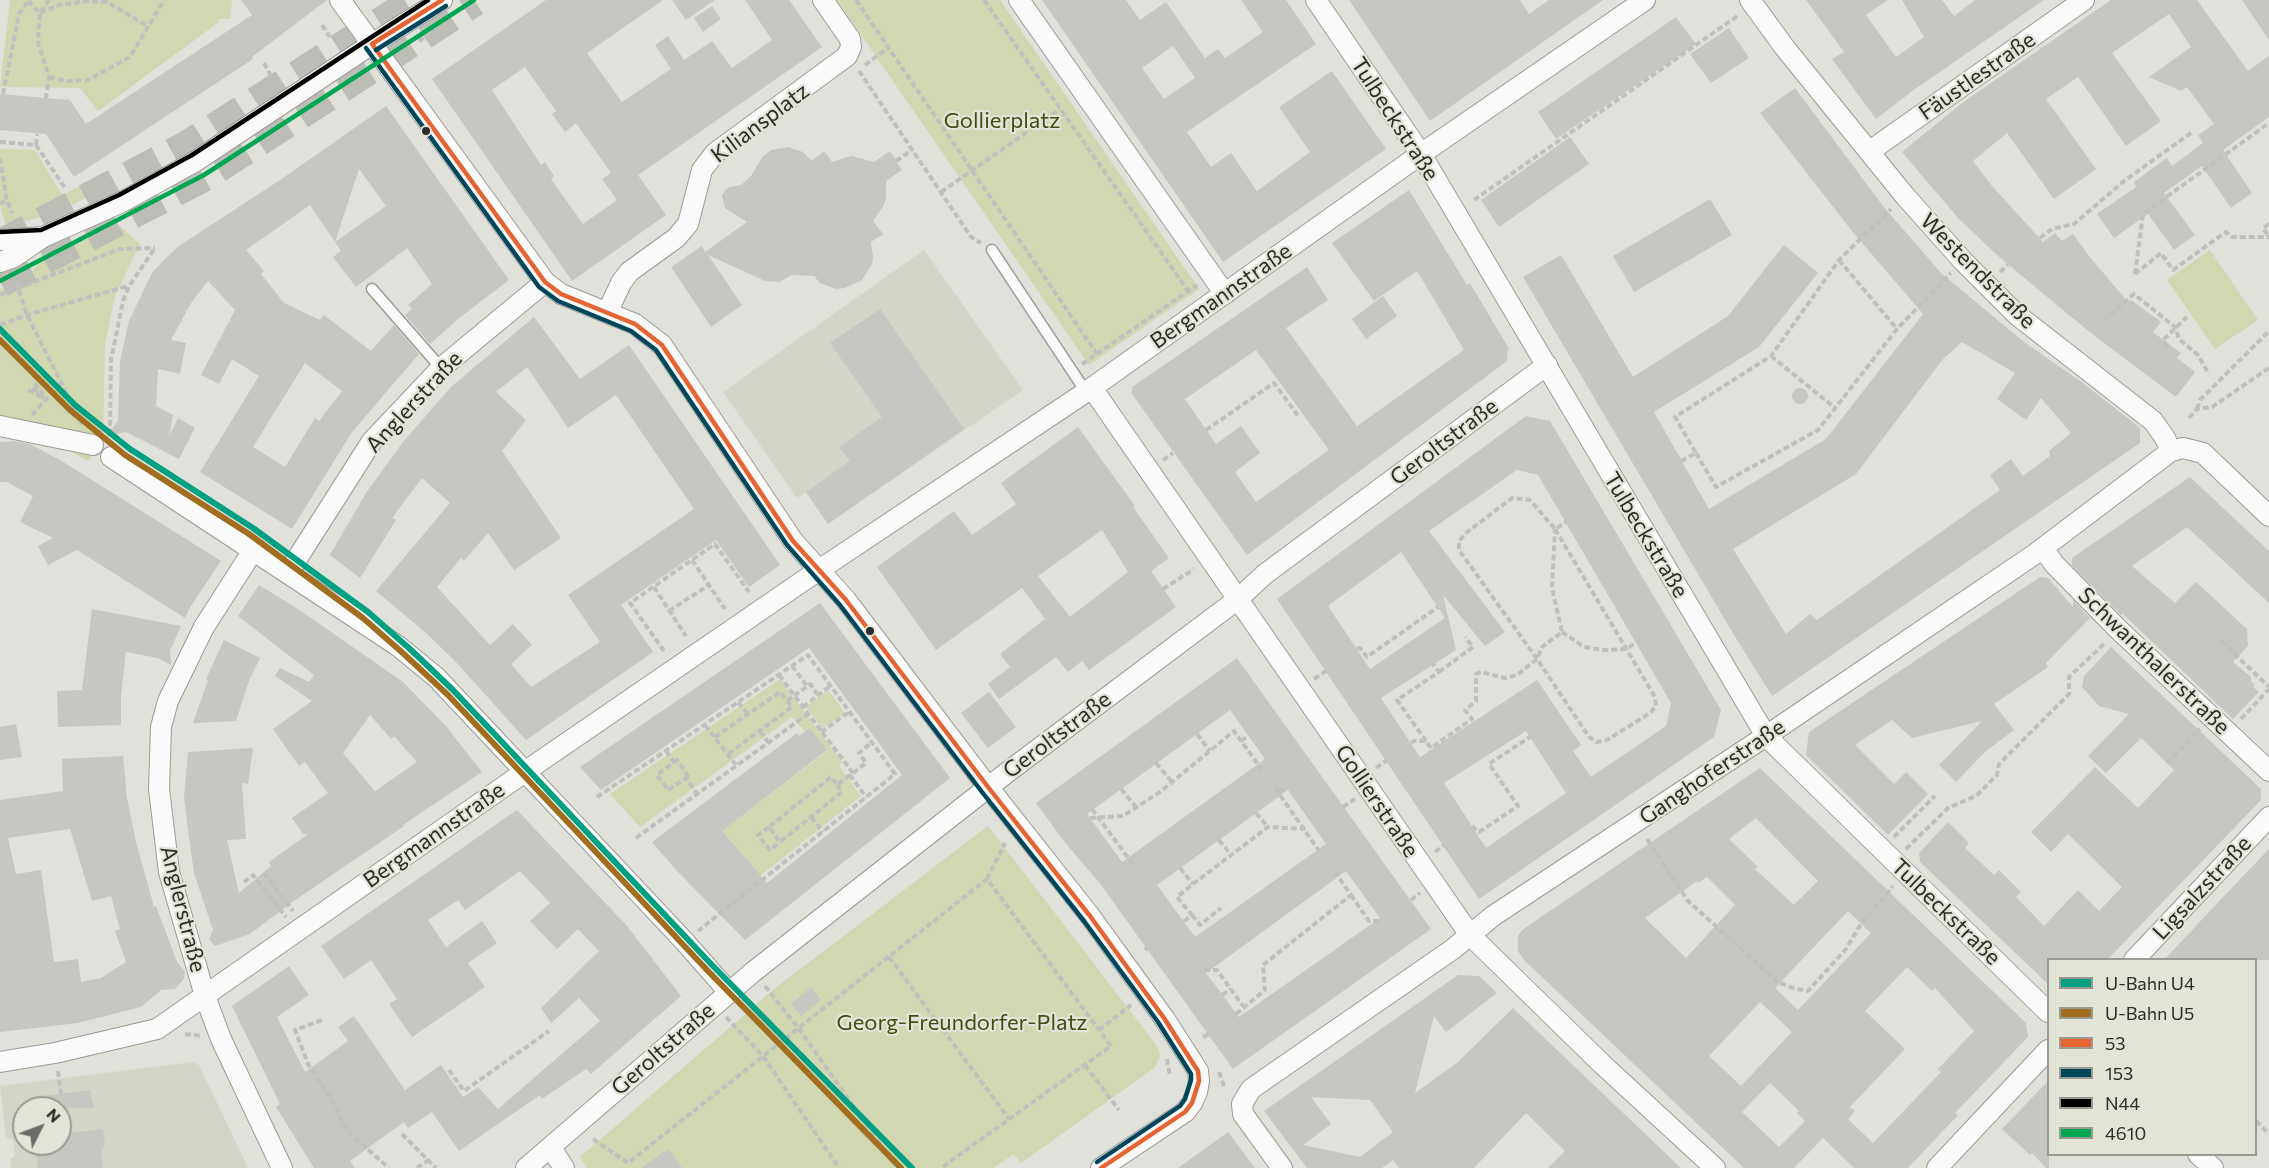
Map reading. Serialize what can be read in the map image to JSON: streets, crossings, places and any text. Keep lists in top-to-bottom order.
{
  "streets": {
    "street": [
      "Fäustlestraße",
      "Tulbeckstraße",
      "Kiliansplatz",
      "Westendstraße",
      "Bergmannstraße",
      "Anglerstraße",
      "Geroltstraße",
      "Schwanthalerstraße",
      "Ganghoferstraße",
      "Gollierstraße",
      "Ligsalzstraße"
    ]
  },
  "crossings": [
    ["Fäustlestraße", "Westendstraße"],
    ["Tulbeckstraße", "Bergmannstraße"],
    ["Tulbeckstraße", "Geroltstraße"],
    ["Tulbeckstraße", "Ganghoferstraße"],
    ["Westendstraße", "Ganghoferstraße"],
    ["Bergmannstraße", "Anglerstraße"],
    ["Bergmannstraße", "Gollierstraße"],
    ["Geroltstraße", "Gollierstraße"],
    ["Schwanthalerstraße", "Ganghoferstraße"],
    ["Ganghoferstraße", "Gollierstraße"]
  ],
  "parks": ["Gollierplatz", "Georg-Freundorfer-Platz"],
  "lines": [
    "transit line 53",
    "transit line N44",
    "transit line 4610",
    "transit line 153",
    "metro line U4",
    "metro line U5"
  ],
  "legend": [
    "U-Bahn U4",
    "U-Bahn U5",
    "53",
    "153",
    "N44",
    "4610"
  ],
  "north": "top right"
}
